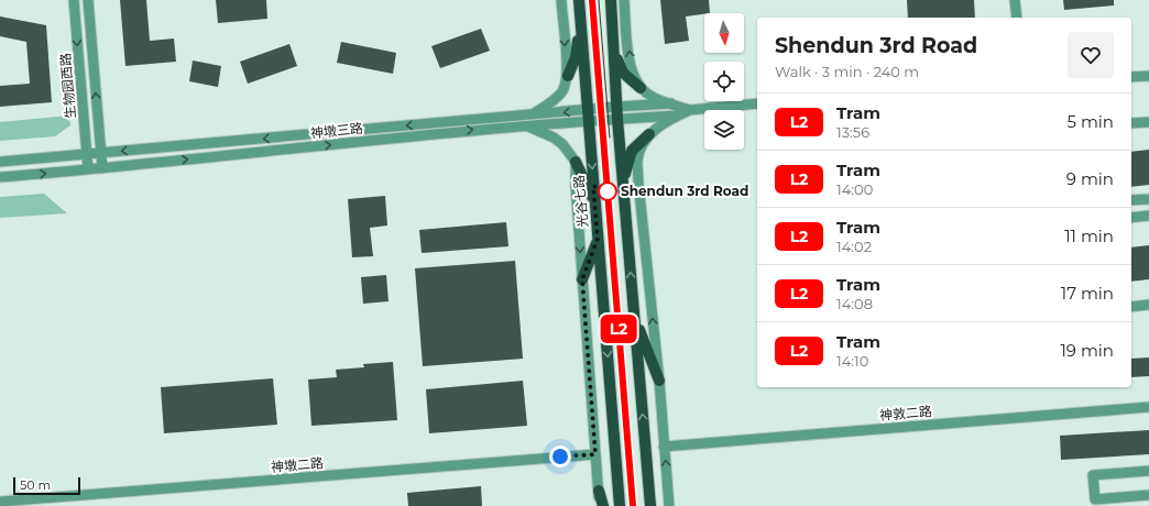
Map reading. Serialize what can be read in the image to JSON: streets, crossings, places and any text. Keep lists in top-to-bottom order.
{
  "streets": {
    "main road": ["光谷七路"],
    "street": [
      "生物园西路",
      "神墩三路",
      "神敦二路",
      "神墩二路"
    ]
  },
  "crossings": [
    ["生物园西路", "神墩三路"],
    ["神墩三路", "光谷七路"]
  ],
  "places": ["Shendun 3rd Road"],
  "lines": ["tram line L2"],
  "scale_bar": "50 m",
  "north": "bottom",
  "page": {
    "on_map": "L2",
    "heading": ["Shendun 3rd Road", "Walk · 3 min · 240 m"],
    "list": [
      {
        "mark": "L2",
        "name": "Tram",
        "note": "13:56",
        "value": "5 min"
      },
      {
        "mark": "L2",
        "name": "Tram",
        "note": "14:00",
        "value": "9 min"
      },
      {
        "mark": "L2",
        "name": "Tram",
        "note": "14:02",
        "value": "11 min"
      },
      {
        "mark": "L2",
        "name": "Tram",
        "note": "14:08",
        "value": "17 min"
      },
      {
        "mark": "L2",
        "name": "Tram",
        "note": "14:10",
        "value": "19 min"
      }
    ],
    "scale": "50 m"
  }
}
